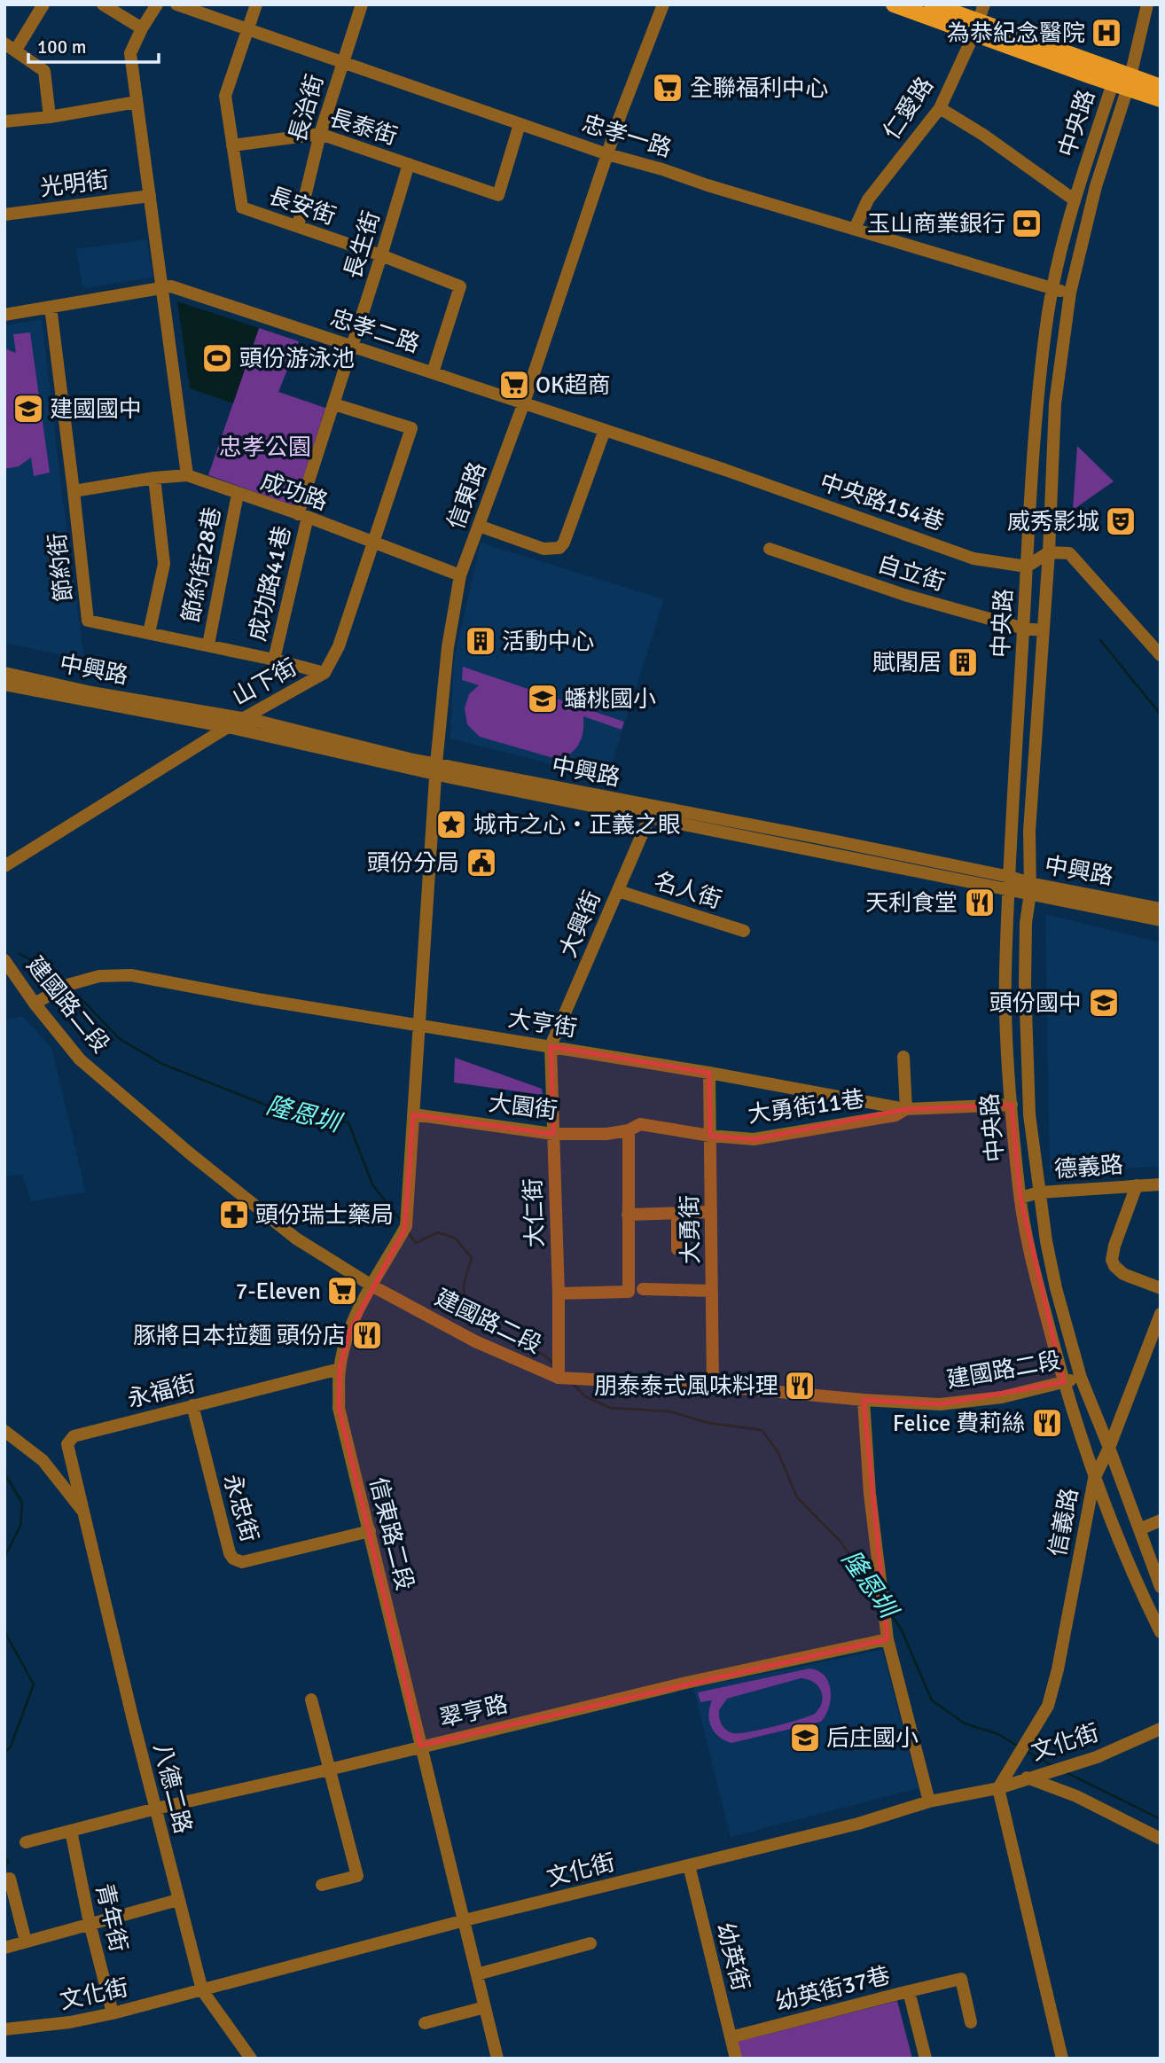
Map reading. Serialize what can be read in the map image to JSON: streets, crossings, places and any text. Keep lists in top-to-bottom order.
{
  "streets": {
    "street": [
      "長治街",
      "仁愛路",
      "中央路",
      "長泰街",
      "忠孝一路",
      "光明街",
      "長安街",
      "長生街",
      "忠孝二路",
      "成功路",
      "信東路",
      "中央路154巷",
      "節約街28巷",
      "節約街",
      "自立街",
      "成功路41巷",
      "中興路",
      "山下街",
      "名人街",
      "大興街",
      "建國路二段",
      "大亨街",
      "大園街",
      "大勇街11巷",
      "德義路",
      "大仁街",
      "大勇街",
      "永福街",
      "永忠街",
      "信義路",
      "信東路二段",
      "翠亨路",
      "文化街",
      "八德二路",
      "青年街",
      "幼英街",
      "幼英街37巷"
    ]
  },
  "crossings": [
    ["長治街", "長泰街"],
    ["長治街", "忠孝一路"],
    ["長治街", "長安街"],
    ["仁愛路", "忠孝一路"],
    ["中央路", "忠孝一路"],
    ["中央路", "中央路154巷"],
    ["中央路", "自立街"],
    ["中央路", "中興路"],
    ["中央路", "建國路二段"],
    ["中央路", "大亨街"],
    ["中央路", "德義路"],
    ["中央路", "信義路"],
    ["長泰街", "忠孝一路"],
    ["長泰街", "長安街"],
    ["長泰街", "長生街"],
    ["忠孝一路", "長安街"],
    ["忠孝一路", "信東路"],
    ["長安街", "長生街"],
    ["長安街", "忠孝二路"],
    ["長生街", "忠孝二路"],
    ["長生街", "成功路"],
    ["長生街", "成功路41巷"],
    ["長生街", "山下街"],
    ["忠孝二路", "信東路"],
    ["忠孝二路", "中央路154巷"],
    ["忠孝二路", "節約街"],
    ["成功路", "信東路"],
    ["成功路", "節約街28巷"],
    ["成功路", "節約街"],
    ["成功路", "成功路41巷"],
    ["成功路", "山下街"],
    ["信東路", "中興路"],
    ["信東路", "大亨街"],
    ["信東路", "信東路二段"],
    ["節約街28巷", "節約街"],
    ["節約街", "成功路41巷"],
    ["節約街", "山下街"],
    ["中興路", "山下街"],
    ["中興路", "大興街"],
    ["名人街", "大興街"],
    ["大興街", "大亨街"],
    ["大興街", "大仁街"],
    ["建國路二段", "大亨街"],
    ["建國路二段", "大仁街"],
    ["建國路二段", "大勇街"],
    ["建國路二段", "信東路二段"],
    ["大亨街", "大勇街11巷"],
    ["大亨街", "大仁街"],
    ["大亨街", "大勇街"],
    ["大亨街", "信東路二段"],
    ["大園街", "大勇街11巷"],
    ["大園街", "大仁街"],
    ["大園街", "信東路二段"],
    ["大勇街11巷", "大勇街"],
    ["永福街", "永忠街"],
    ["永福街", "信東路二段"],
    ["永福街", "八德二路"],
    ["永忠街", "信東路二段"],
    ["信義路", "文化街"],
    ["信東路二段", "翠亨路"],
    ["信東路二段", "文化街"],
    ["翠亨路", "八德二路"],
    ["翠亨路", "青年街"],
    ["文化街", "八德二路"],
    ["文化街", "青年街"],
    ["文化街", "幼英街"],
    ["幼英街", "幼英街37巷"]
  ],
  "water": ["隆恩圳"],
  "parks": ["忠孝公園"],
  "places": {
    "hospital": ["為恭紀念醫院"],
    "supermarket": ["全聯福利中心", "OK超商", "7-Eleven"],
    "bank": ["玉山商業銀行"],
    "sports": ["頭份游泳池"],
    "school or university": [
      "建國國中",
      "蟠桃國小",
      "頭份國中",
      "后庄國小"
    ],
    "theatre": ["威秀影城"],
    "building": ["活動中心", "賦閣居"],
    "place": ["城市之心‧正義之眼"],
    "public building": ["頭份分局"],
    "restaurant": [
      "天利食堂",
      "豚將日本拉麵 頭份店",
      "朋泰泰式風味料理",
      "Felice 費莉絲"
    ],
    "pharmacy": ["頭份瑞士藥局"]
  },
  "scale_bar": "100 m"
}
